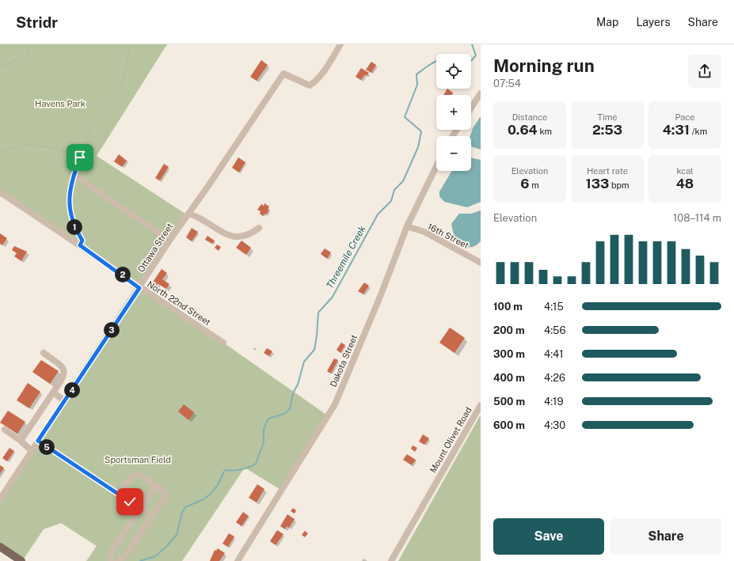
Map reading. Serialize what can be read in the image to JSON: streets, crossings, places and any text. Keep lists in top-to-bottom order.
{
  "streets": {
    "street": [
      "16th Street",
      "Ottawa Street",
      "North 22nd Street",
      "Dakota Street",
      "Mount Olivet Road"
    ]
  },
  "crossings": [
    ["16th Street", "Dakota Street"],
    ["Ottawa Street", "North 22nd Street"]
  ],
  "water": ["Threemile Creek"],
  "parks": ["Havens Park", "Sportsman Field"],
  "page": {
    "header": "Stridr",
    "nav": ["Map", "Layers", "Share"],
    "heading": ["Morning run", "07:54"],
    "map_buttons": ["+", "−"],
    "stats": [
      ["Distance", "0.64 km"],
      ["Time", "2:53"],
      ["Pace", "4:31 /km"],
      ["Elevation", "6 m"],
      ["Heart rate", "133 bpm"],
      ["kcal", "48"]
    ],
    "chart": ["Elevation", "108–114 m"],
    "pins": [
      "1",
      "2",
      "3",
      "4",
      "5"
    ],
    "list": [
      {
        "name": "100 m",
        "note": "4:15"
      },
      {
        "name": "200 m",
        "note": "4:56"
      },
      {
        "name": "300 m",
        "note": "4:41"
      },
      {
        "name": "400 m",
        "note": "4:26"
      },
      {
        "name": "500 m",
        "note": "4:19"
      },
      {
        "name": "600 m",
        "note": "4:30"
      }
    ],
    "buttons": ["Save", "Share"]
  }
}
